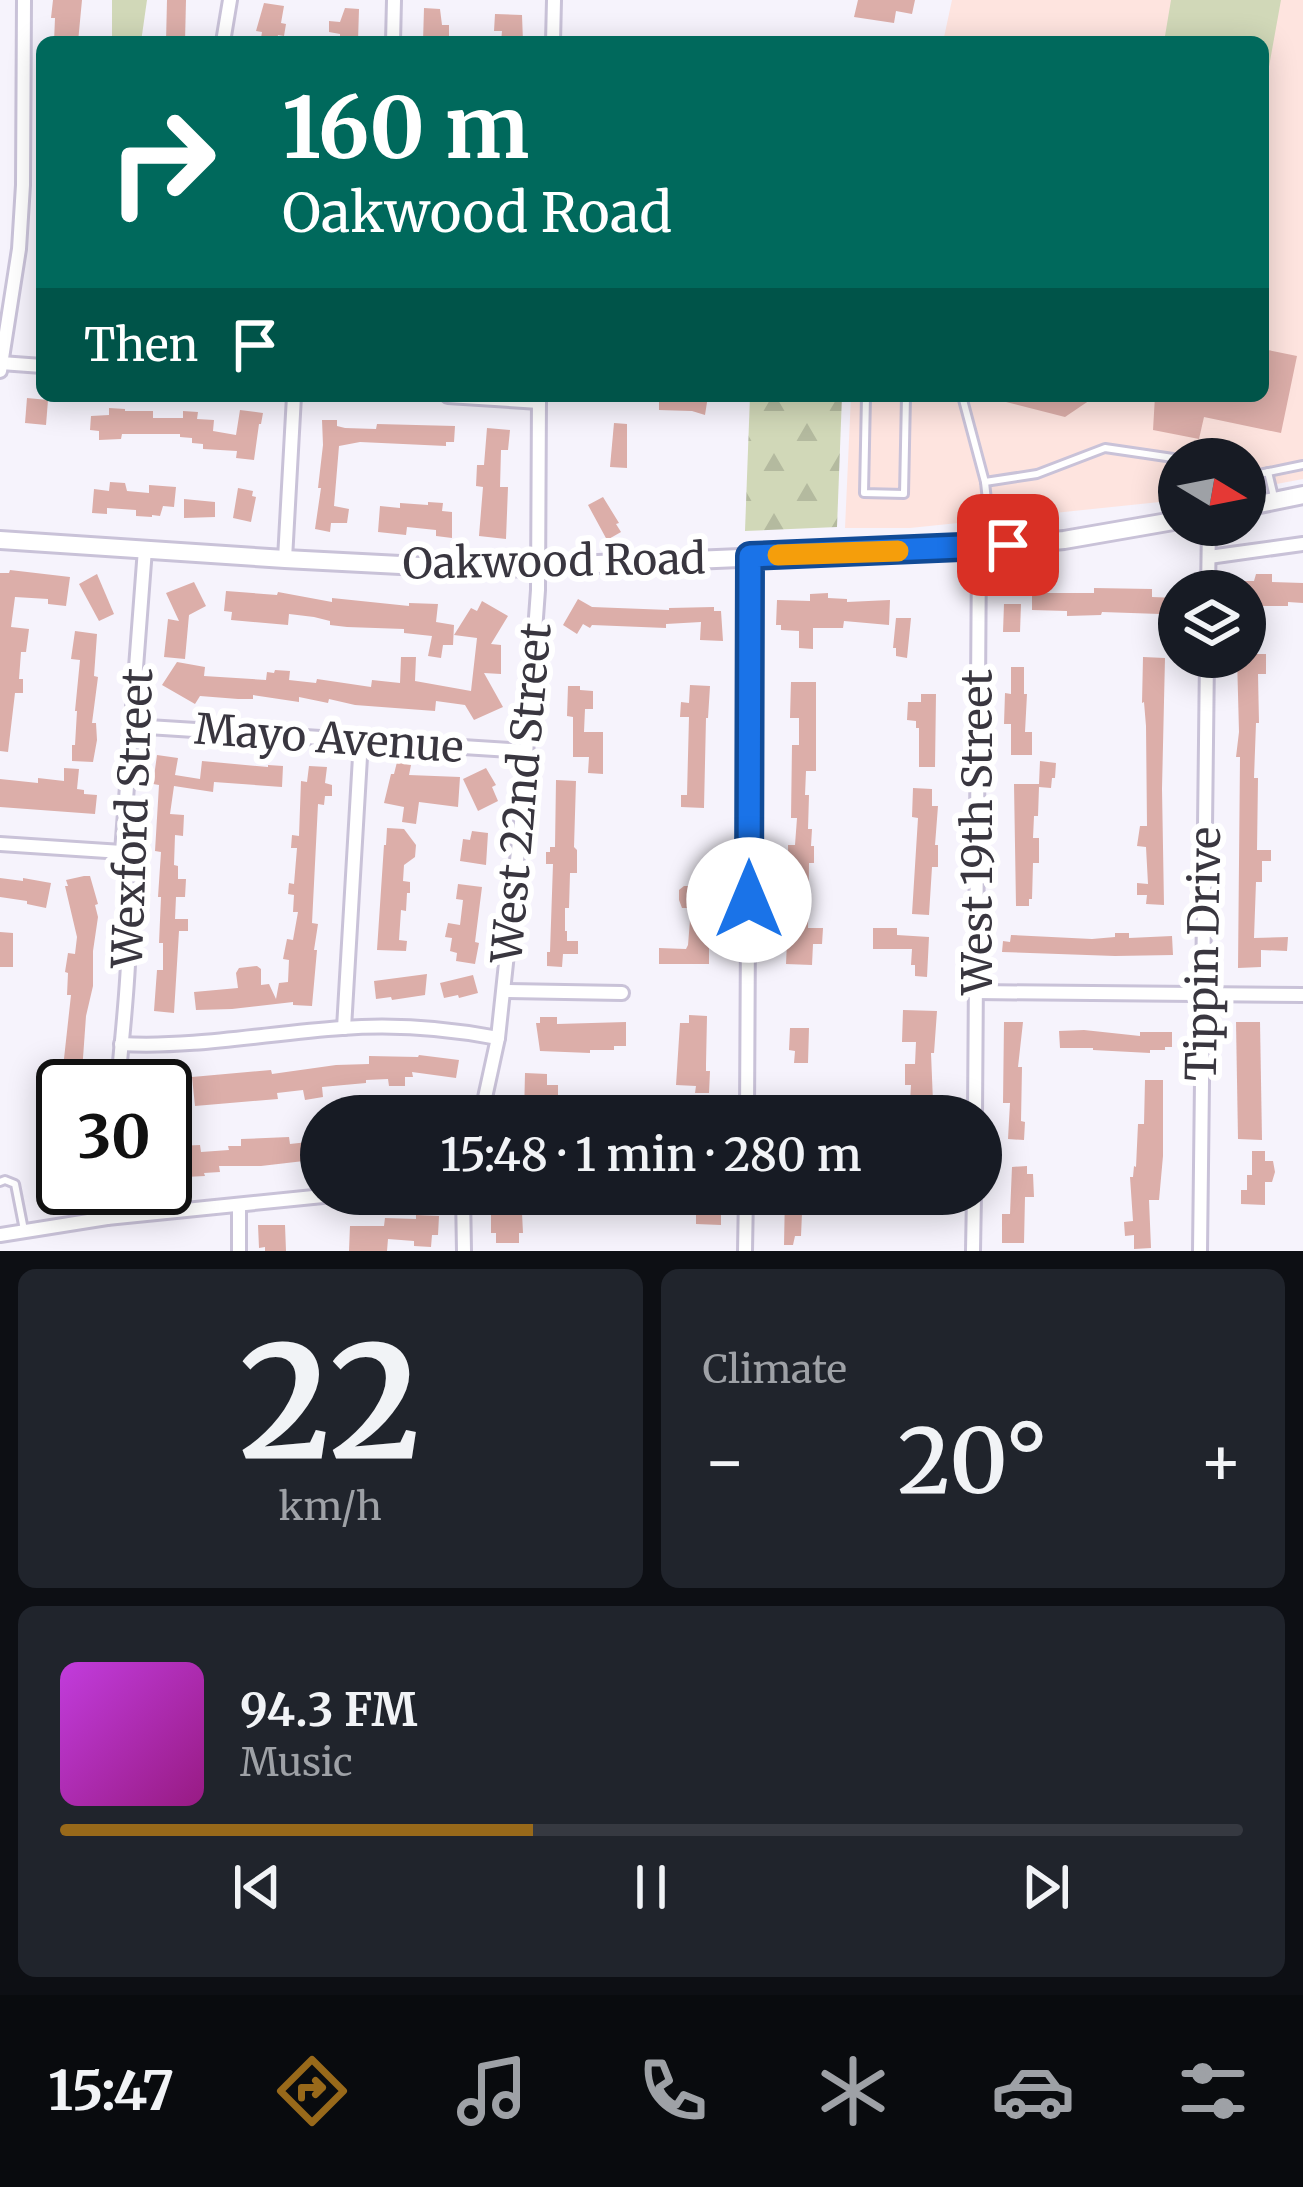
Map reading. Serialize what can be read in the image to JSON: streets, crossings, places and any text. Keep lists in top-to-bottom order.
{
  "streets": {
    "main road": ["Oakwood Road"],
    "street": [
      "Mayo Avenue",
      "West 22nd Street",
      "Wexford Street",
      "West 19th Street",
      "Tippin Drive"
    ]
  },
  "crossings": [
    ["Oakwood Road", "West 22nd Street"],
    ["Oakwood Road", "Wexford Street"],
    ["Oakwood Road", "West 19th Street"],
    ["Mayo Avenue", "West 22nd Street"],
    ["Mayo Avenue", "Wexford Street"]
  ],
  "north": "right",
  "page": {
    "turn": ["160 m", "Oakwood Road"],
    "then": "Then",
    "limit": "30",
    "trip": "15:48 · 1 min · 280 m",
    "tile": [
      ["22", "km/h"],
      "Climate"
    ],
    "heat": ["−", "20°", "+"],
    "song": ["94.3 FM", "Music"],
    "tabs": "15:47"
  }
}
